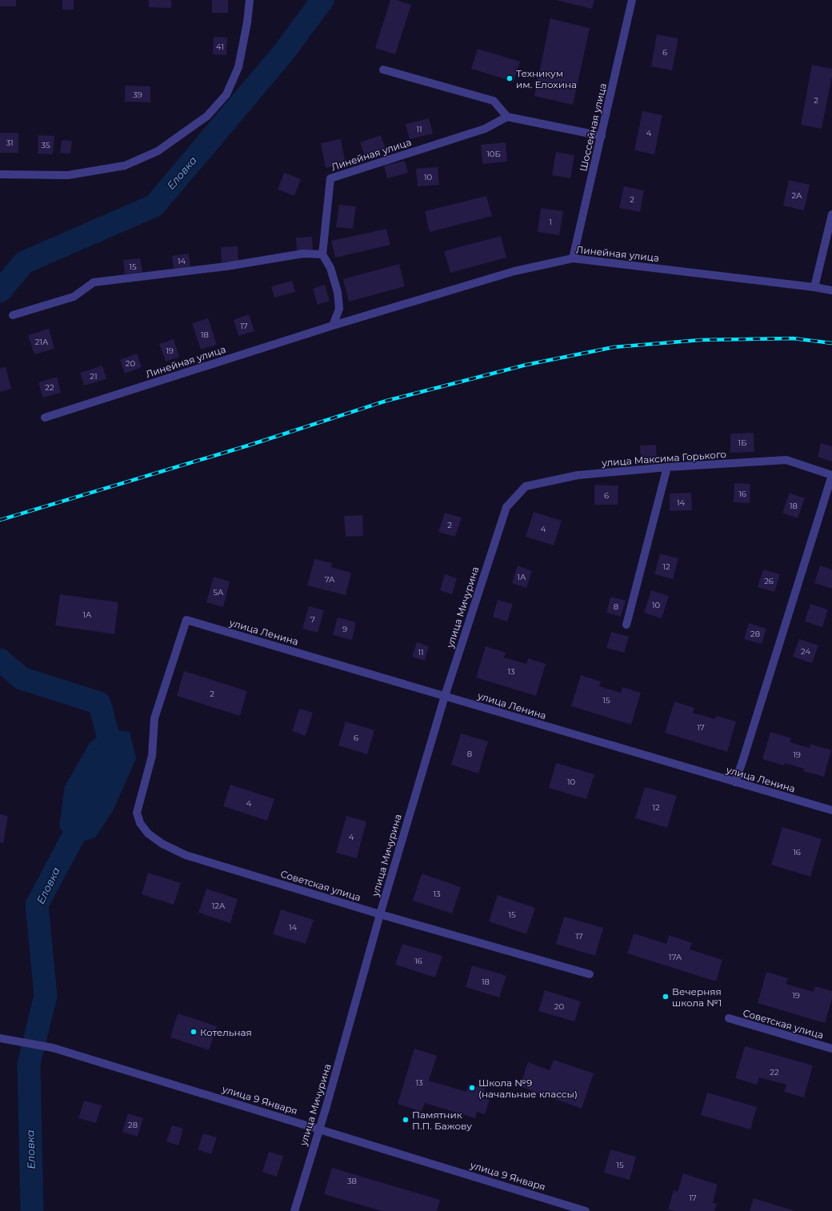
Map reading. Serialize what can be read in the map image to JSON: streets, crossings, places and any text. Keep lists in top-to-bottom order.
{
  "streets": {
    "street": [
      "Шоссейная улица",
      "Линейная улица",
      "улица Максима Горького",
      "улица Мичурина",
      "улица Ленина",
      "Советская улица",
      "улица 9 Января"
    ]
  },
  "crossings": [
    ["Шоссейная улица", "Линейная улица"],
    ["улица Максима Горького", "улица Мичурина"],
    ["улица Мичурина", "улица Ленина"],
    ["улица Мичурина", "Советская улица"],
    ["улица Мичурина", "улица 9 Января"],
    ["улица Ленина", "Советская улица"]
  ],
  "water": ["Еловка"],
  "places": [
    "Техникум им. Елохина",
    "Вечерняя школа №1",
    "Котельная",
    "Школа №9 (начальные классы)",
    "Памятник П.П. Бажову"
  ],
  "house_numbers": [
    "41",
    "6",
    "39",
    "2",
    "11",
    "4",
    "31",
    "35",
    "10Б",
    "10",
    "2А",
    "2",
    "1",
    "14",
    "15",
    "17",
    "18",
    "21А",
    "19",
    "20",
    "21",
    "22",
    "1Б",
    "16",
    "6",
    "14",
    "18",
    "2",
    "4",
    "12",
    "1А",
    "7А",
    "26",
    "5А",
    "10",
    "8",
    "1А",
    "7",
    "9",
    "28",
    "24",
    "11",
    "13",
    "2",
    "15",
    "17",
    "6",
    "8",
    "19",
    "10",
    "4",
    "12",
    "4",
    "16",
    "13",
    "12А",
    "15",
    "14",
    "17",
    "17А",
    "16",
    "18",
    "19",
    "20",
    "22",
    "13",
    "28",
    "15",
    "38",
    "17"
  ]
}
